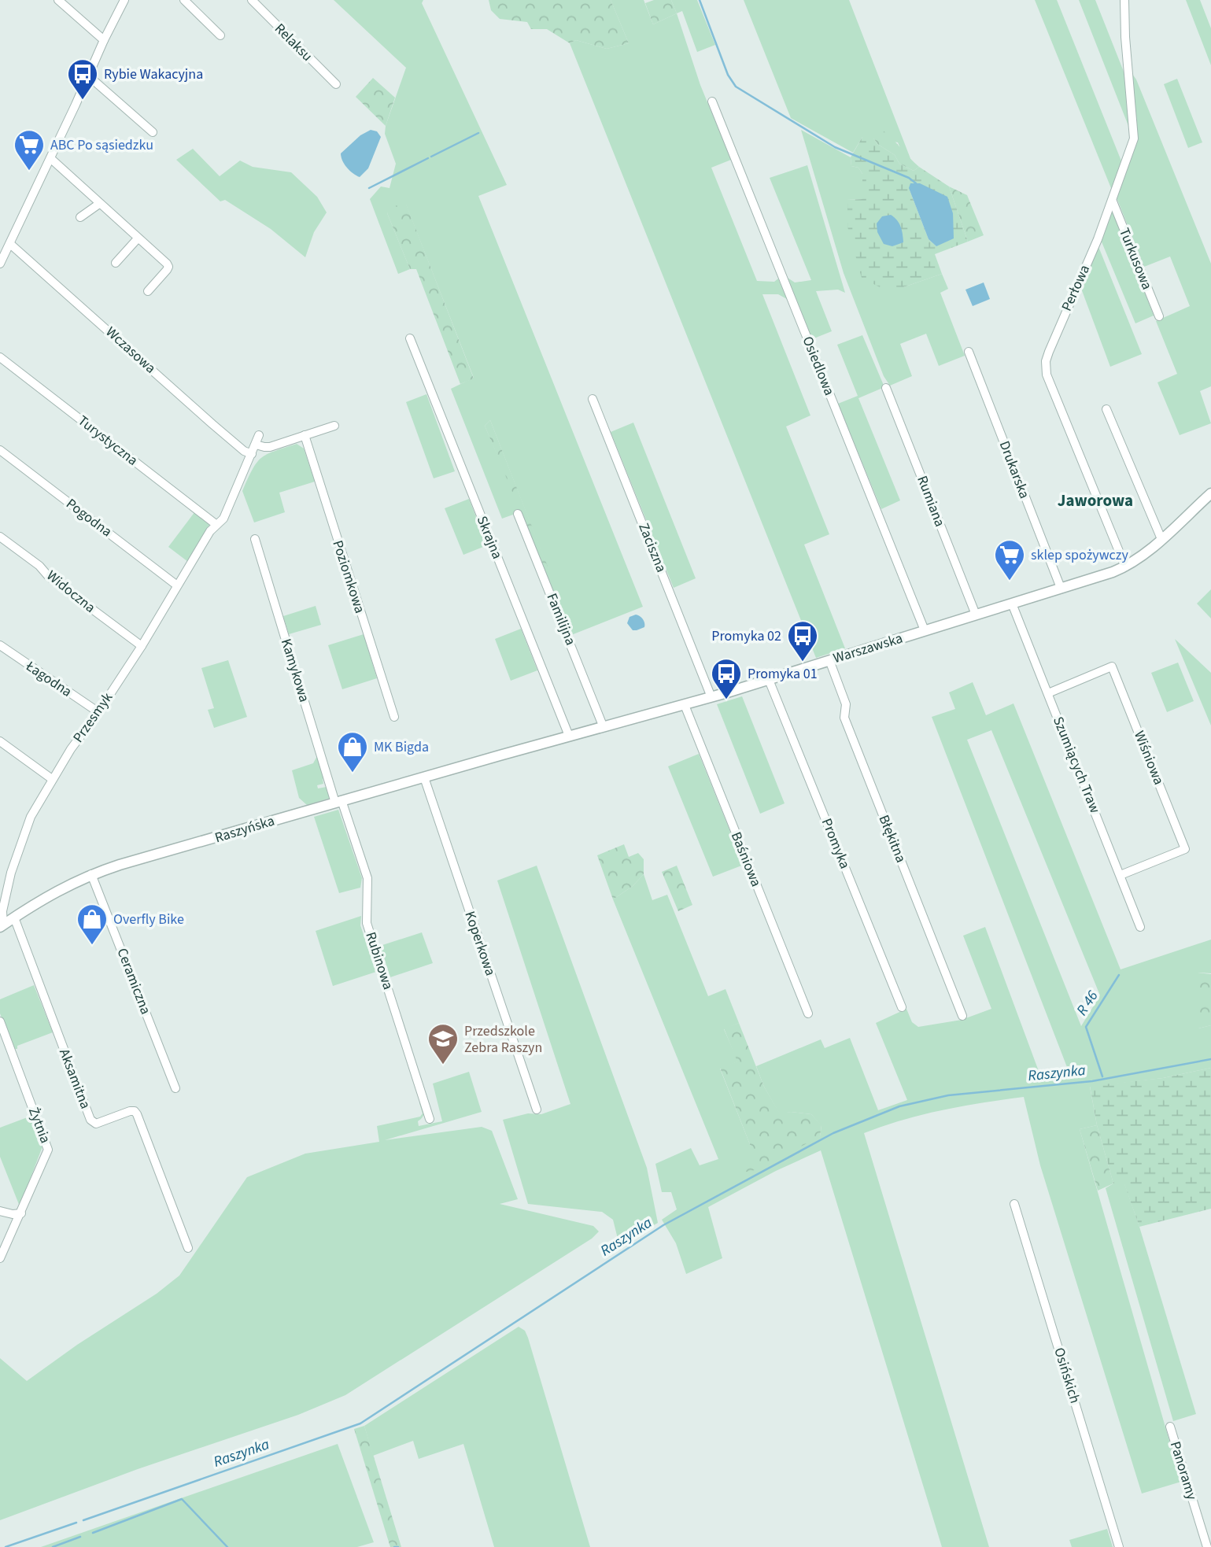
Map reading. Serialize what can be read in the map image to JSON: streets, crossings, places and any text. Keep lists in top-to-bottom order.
{
  "streets": {
    "street": [
      "Relaksu",
      "Turkusowa",
      "Perłowa",
      "Wczasowa",
      "Osiedlowa",
      "Turystyczna",
      "Drukarska",
      "Rumiana",
      "Pogodna",
      "Skrajna",
      "Zaciszna",
      "Poziomkowa",
      "Widoczna",
      "Familijna",
      "Warszawska",
      "Kamykowa",
      "Łagodna",
      "Przesmyk",
      "Wiśniowa",
      "Szumiących Traw",
      "Raszyńska",
      "Błękitna",
      "Promyka",
      "Baśniowa",
      "Koperkowa",
      "Rubinowa",
      "Ceramiczna",
      "Aksamitna",
      "Żytnia",
      "Osińskich",
      "Panoramy"
    ]
  },
  "crossings": [
    ["Turkusowa", "Perłowa"],
    ["Perłowa", "Warszawska"],
    ["Wczasowa", "Przesmyk"],
    ["Osiedlowa", "Warszawska"],
    ["Turystyczna", "Przesmyk"],
    ["Drukarska", "Warszawska"],
    ["Rumiana", "Warszawska"],
    ["Pogodna", "Przesmyk"],
    ["Skrajna", "Warszawska"],
    ["Zaciszna", "Warszawska"],
    ["Widoczna", "Przesmyk"],
    ["Familijna", "Warszawska"],
    ["Warszawska", "Szumiących Traw"],
    ["Warszawska", "Raszyńska"],
    ["Warszawska", "Błękitna"],
    ["Warszawska", "Promyka"],
    ["Warszawska", "Baśniowa"],
    ["Kamykowa", "Raszyńska"],
    ["Kamykowa", "Rubinowa"],
    ["Łagodna", "Przesmyk"],
    ["Przesmyk", "Raszyńska"],
    ["Wiśniowa", "Szumiących Traw"],
    ["Raszyńska", "Koperkowa"],
    ["Raszyńska", "Rubinowa"],
    ["Raszyńska", "Ceramiczna"],
    ["Raszyńska", "Aksamitna"]
  ],
  "districts": ["Jaworowa"],
  "water": ["R 46", "Raszynka"],
  "places": {
    "bus stop": ["Rybie Wakacyjna", "Promyka 02", "Promyka 01"],
    "supermarket": ["ABC Po sąsiedzku", "sklep spożywczy"],
    "shop": ["MK Bigda", "Overfly Bike"],
    "school or university": ["Przedszkole Zebra Raszyn"]
  }
}
